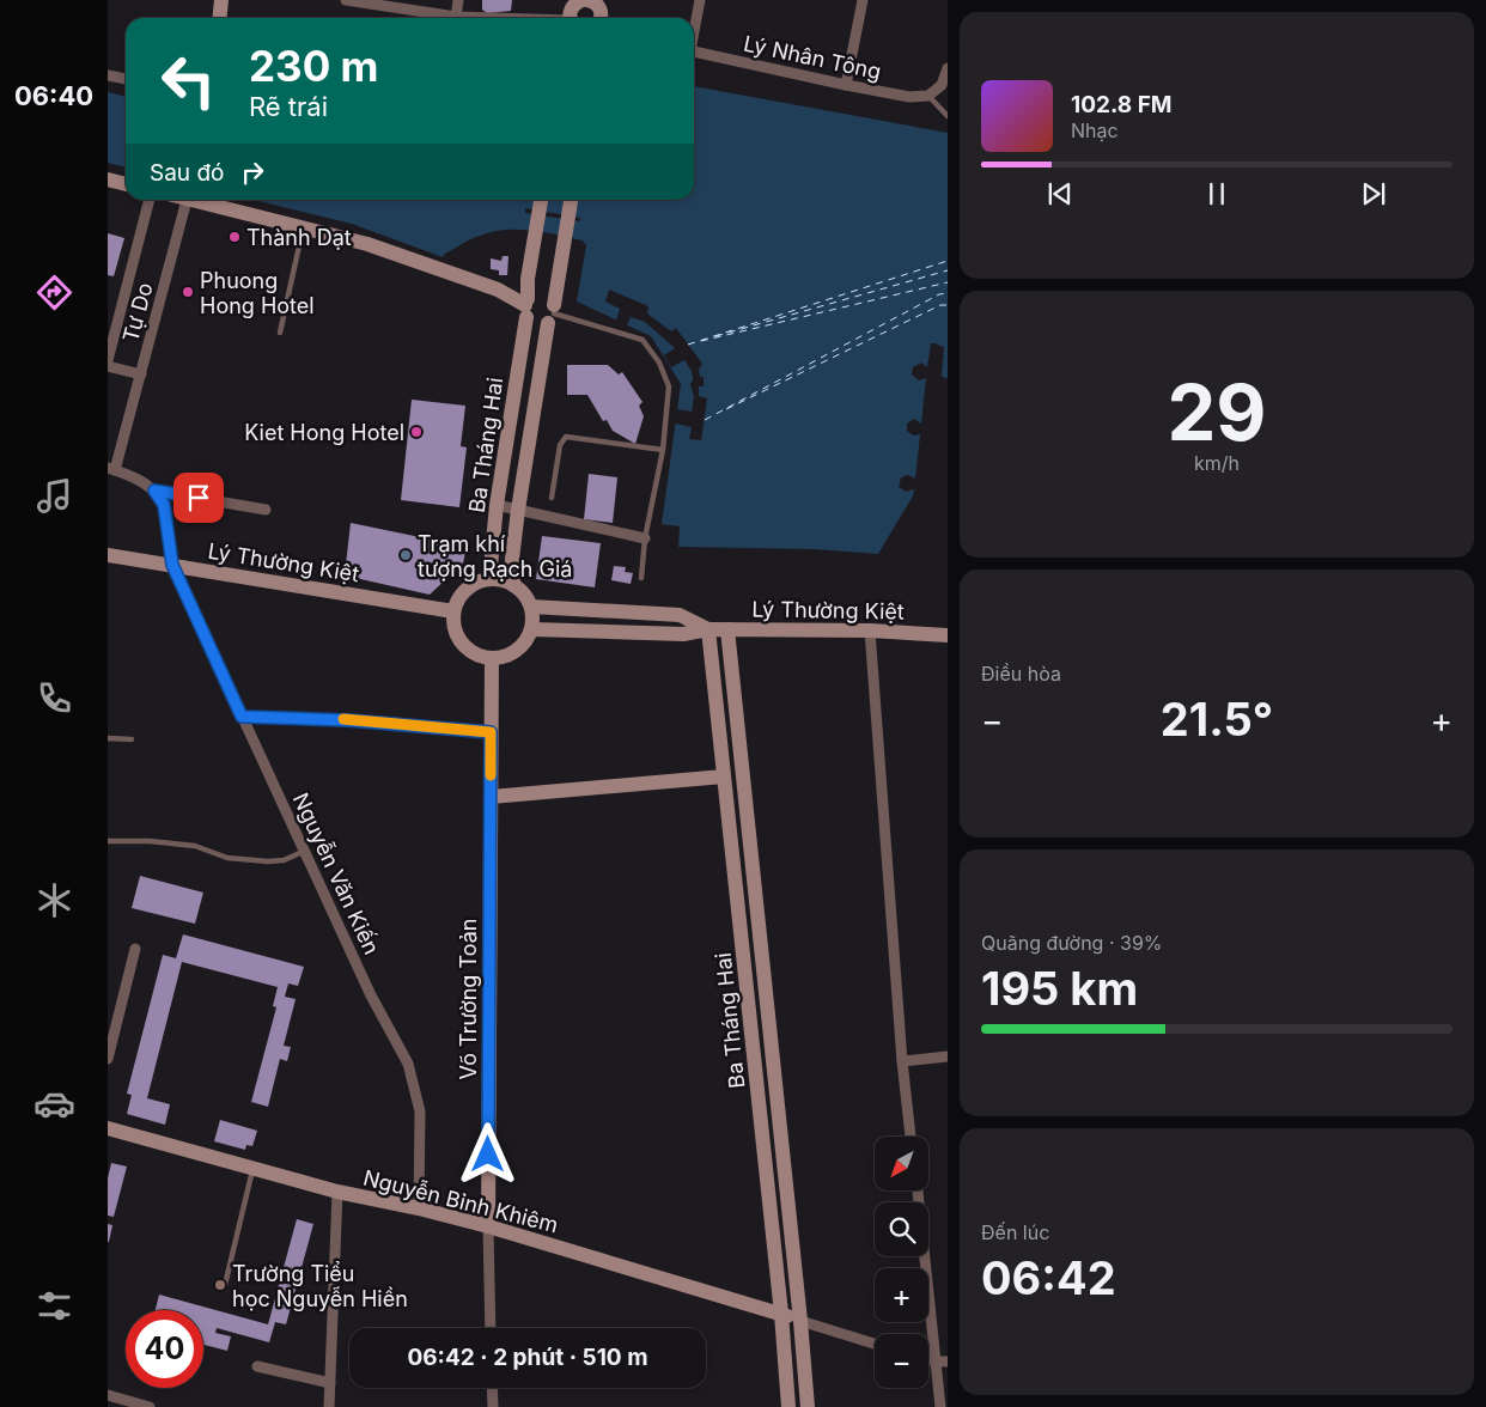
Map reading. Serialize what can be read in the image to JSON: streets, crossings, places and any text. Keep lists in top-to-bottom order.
{
  "streets": {
    "street": [
      "Lý Nhân Tông",
      "Tự Do",
      "Ba Tháng Hai",
      "Lý Thường Kiệt",
      "Nguyễn Văn Kiến",
      "Võ Trường Toản",
      "Nguyễn Bỉnh Khiêm"
    ]
  },
  "crossings": [
    ["Ba Tháng Hai", "Lý Thường Kiệt"],
    ["Ba Tháng Hai", "Võ Trường Toản"],
    ["Ba Tháng Hai", "Nguyễn Bỉnh Khiêm"],
    ["Lý Thường Kiệt", "Nguyễn Văn Kiến"],
    ["Lý Thường Kiệt", "Võ Trường Toản"],
    ["Nguyễn Văn Kiến", "Nguyễn Bỉnh Khiêm"],
    ["Võ Trường Toản", "Nguyễn Bỉnh Khiêm"]
  ],
  "places": [
    "Thành Dạt",
    "Phuong Hong Hotel",
    "Kiet Hong Hotel",
    "Trạm khí tượng Rạch Giá",
    "Trường Tiểu học Nguyễn Hiền"
  ],
  "north": "bottom left",
  "page": {
    "tabs": "06:40",
    "turn": ["230 m", "Rẽ trái"],
    "song": ["102.8 FM", "Nhạc"],
    "then": "Sau đó",
    "tile": [
      ["29", "km/h"],
      "Điều hòa",
      ["Quãng đường · 39%", "195 km"],
      ["Đến lúc", "06:42"]
    ],
    "heat": ["−", "21.5°", "+"],
    "map_buttons": ["+", "−"],
    "limit": "40",
    "trip": "06:42 · 2 phút · 510 m"
  }
}
